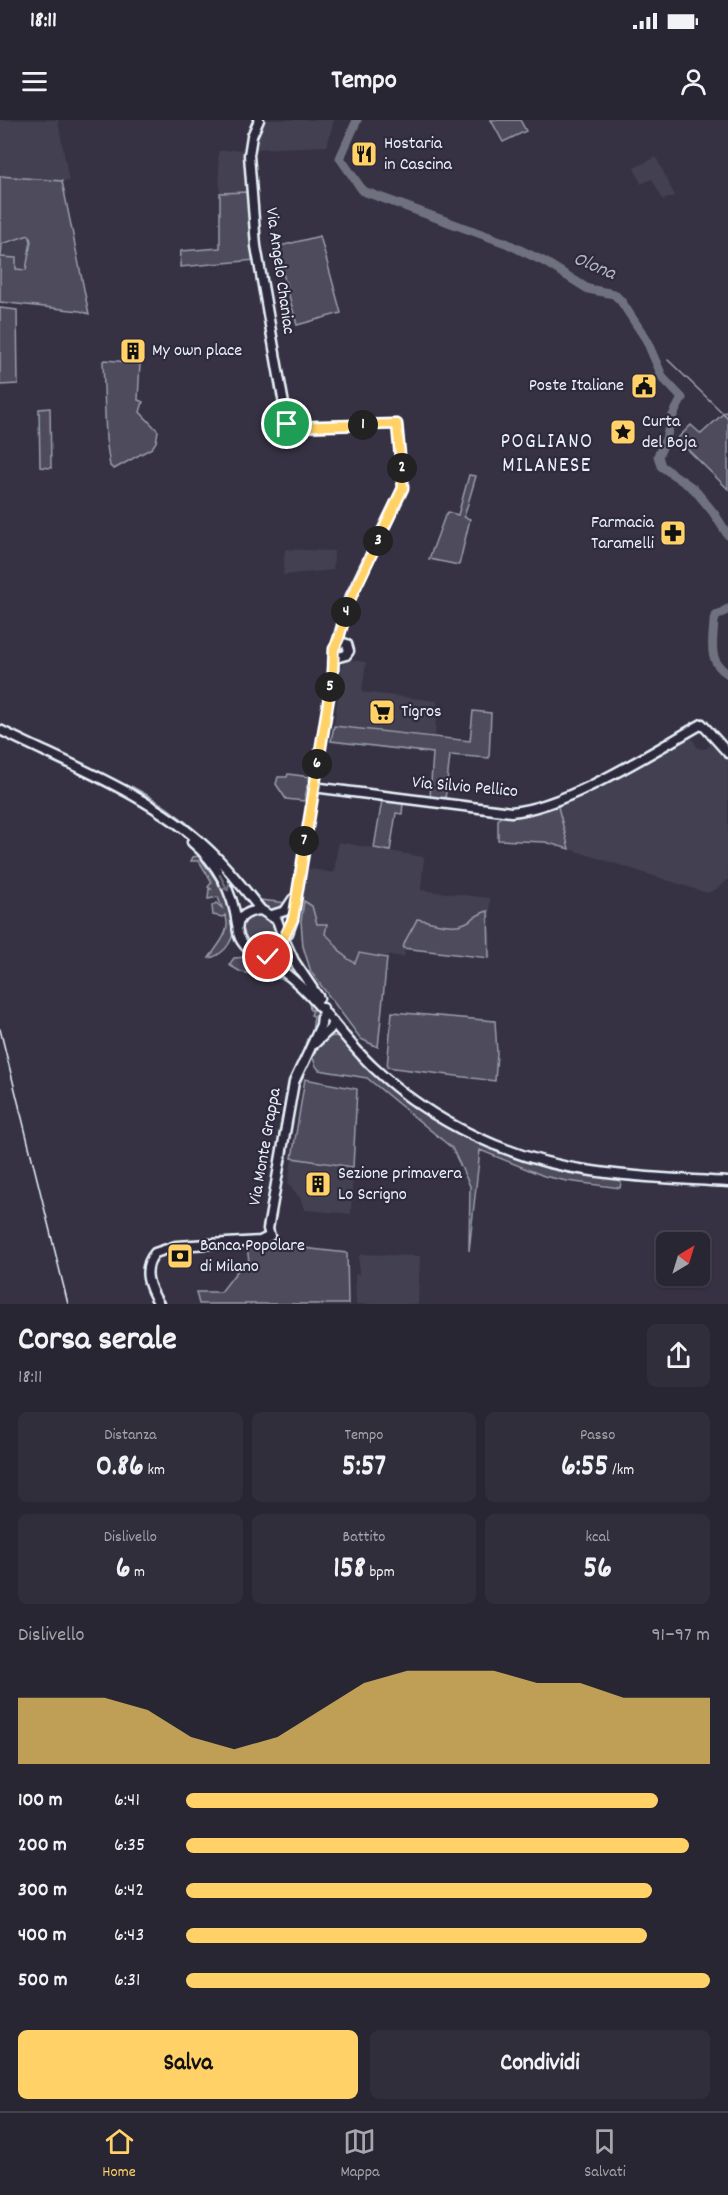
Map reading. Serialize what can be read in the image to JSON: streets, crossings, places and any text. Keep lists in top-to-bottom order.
{
  "streets": {
    "street": ["Via Angelo Chaniac", "Via Silvio Pellico", "Via Monte Grappa"]
  },
  "districts": ["POGLIANO MILANESE"],
  "water": ["Olona"],
  "places": {
    "restaurant": ["Hostaria in Cascina"],
    "building": ["My own place", "Sezione primavera Lo Scrigno"],
    "public building": ["Poste Italiane"],
    "place": ["Curta del Boja"],
    "pharmacy": ["Farmacia Taramelli"],
    "supermarket": ["Tigros"],
    "bank": ["Banca Popolare di Milano"]
  },
  "north": "top right",
  "page": {
    "status": "18:11",
    "header": "Tempo",
    "pins": [
      "1",
      "2",
      "3",
      "4",
      "5",
      "6",
      "7"
    ],
    "heading": ["Corsa serale", "18:11"],
    "stats": [
      ["Distanza", "0.86 km"],
      ["Tempo", "5:57"],
      ["Passo", "6:55 /km"],
      ["Dislivello", "6 m"],
      ["Battito", "158 bpm"],
      ["kcal", "56"]
    ],
    "chart": ["Dislivello", "91–97 m"],
    "list": [
      {
        "name": "100 m",
        "note": "6:41"
      },
      {
        "name": "200 m",
        "note": "6:35"
      },
      {
        "name": "300 m",
        "note": "6:42"
      },
      {
        "name": "400 m",
        "note": "6:43"
      },
      {
        "name": "500 m",
        "note": "6:31"
      }
    ],
    "buttons": ["Salva", "Condividi"],
    "tabs": ["Home", "Mappa", "Salvati"]
  }
}
